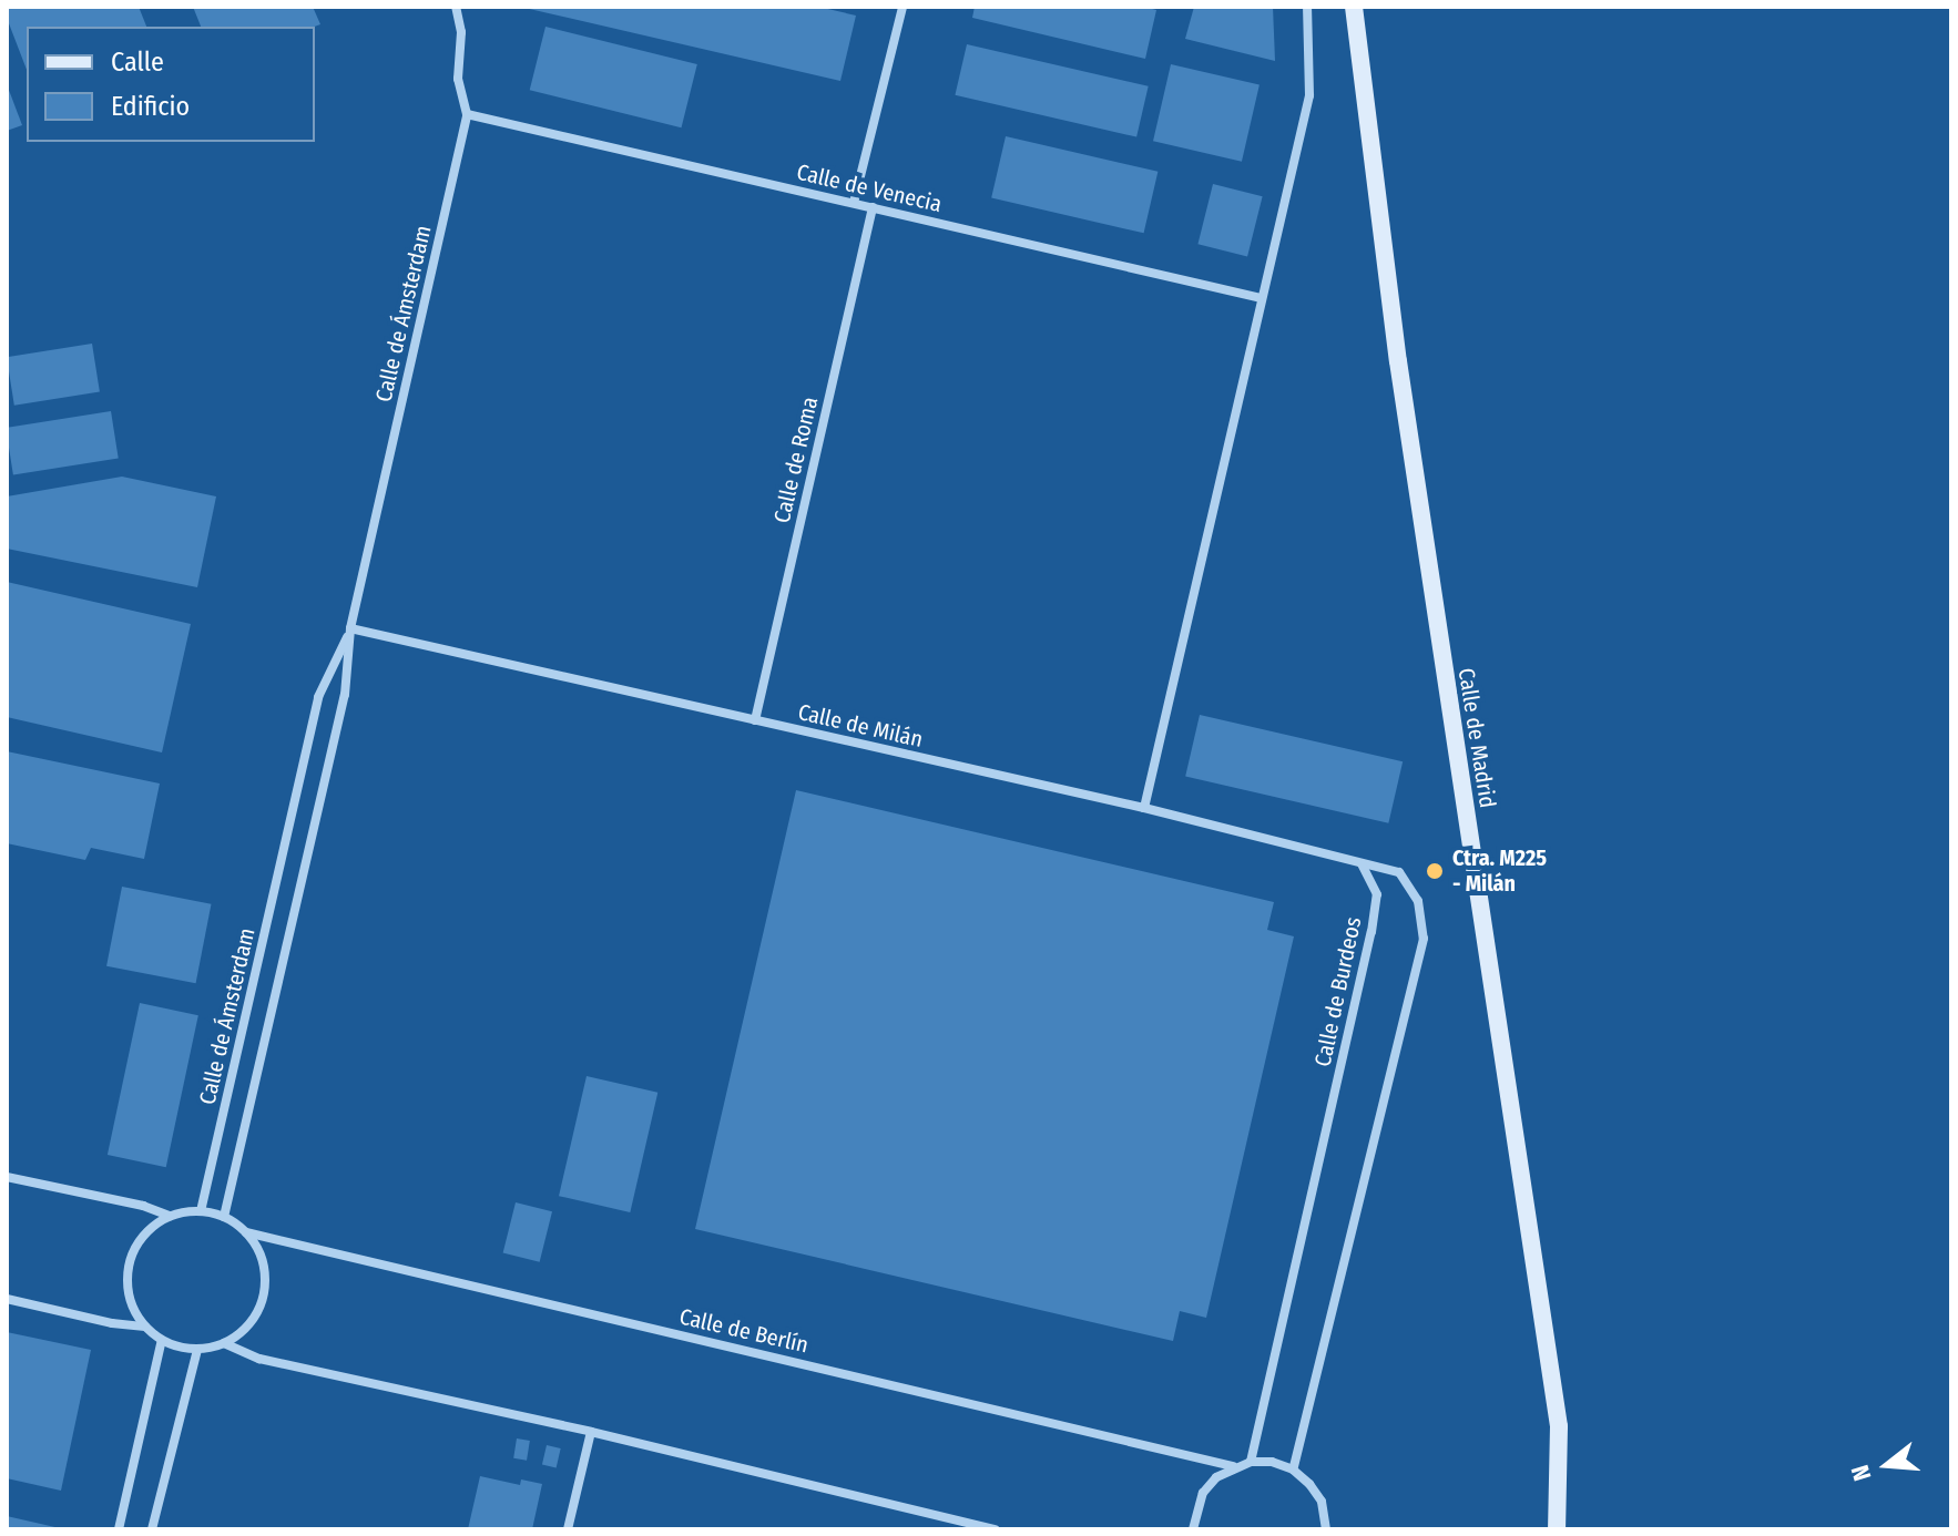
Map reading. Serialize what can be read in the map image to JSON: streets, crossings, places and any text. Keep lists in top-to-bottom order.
{
  "streets": {
    "street": [
      "Calle de Venecia",
      "Calle de Ámsterdam",
      "Calle de Roma",
      "Calle de Milán",
      "Calle de Madrid",
      "Calle de Burdeos",
      "Calle de Berlín"
    ]
  },
  "crossings": [
    ["Calle de Venecia", "Calle de Ámsterdam"],
    ["Calle de Venecia", "Calle de Roma"],
    ["Calle de Ámsterdam", "Calle de Milán"],
    ["Calle de Ámsterdam", "Calle de Berlín"],
    ["Calle de Roma", "Calle de Milán"],
    ["Calle de Milán", "Calle de Burdeos"]
  ],
  "places": ["Ctra. M225 - Milán"],
  "legend": ["Calle", "Edificio"],
  "north": "left"
}
